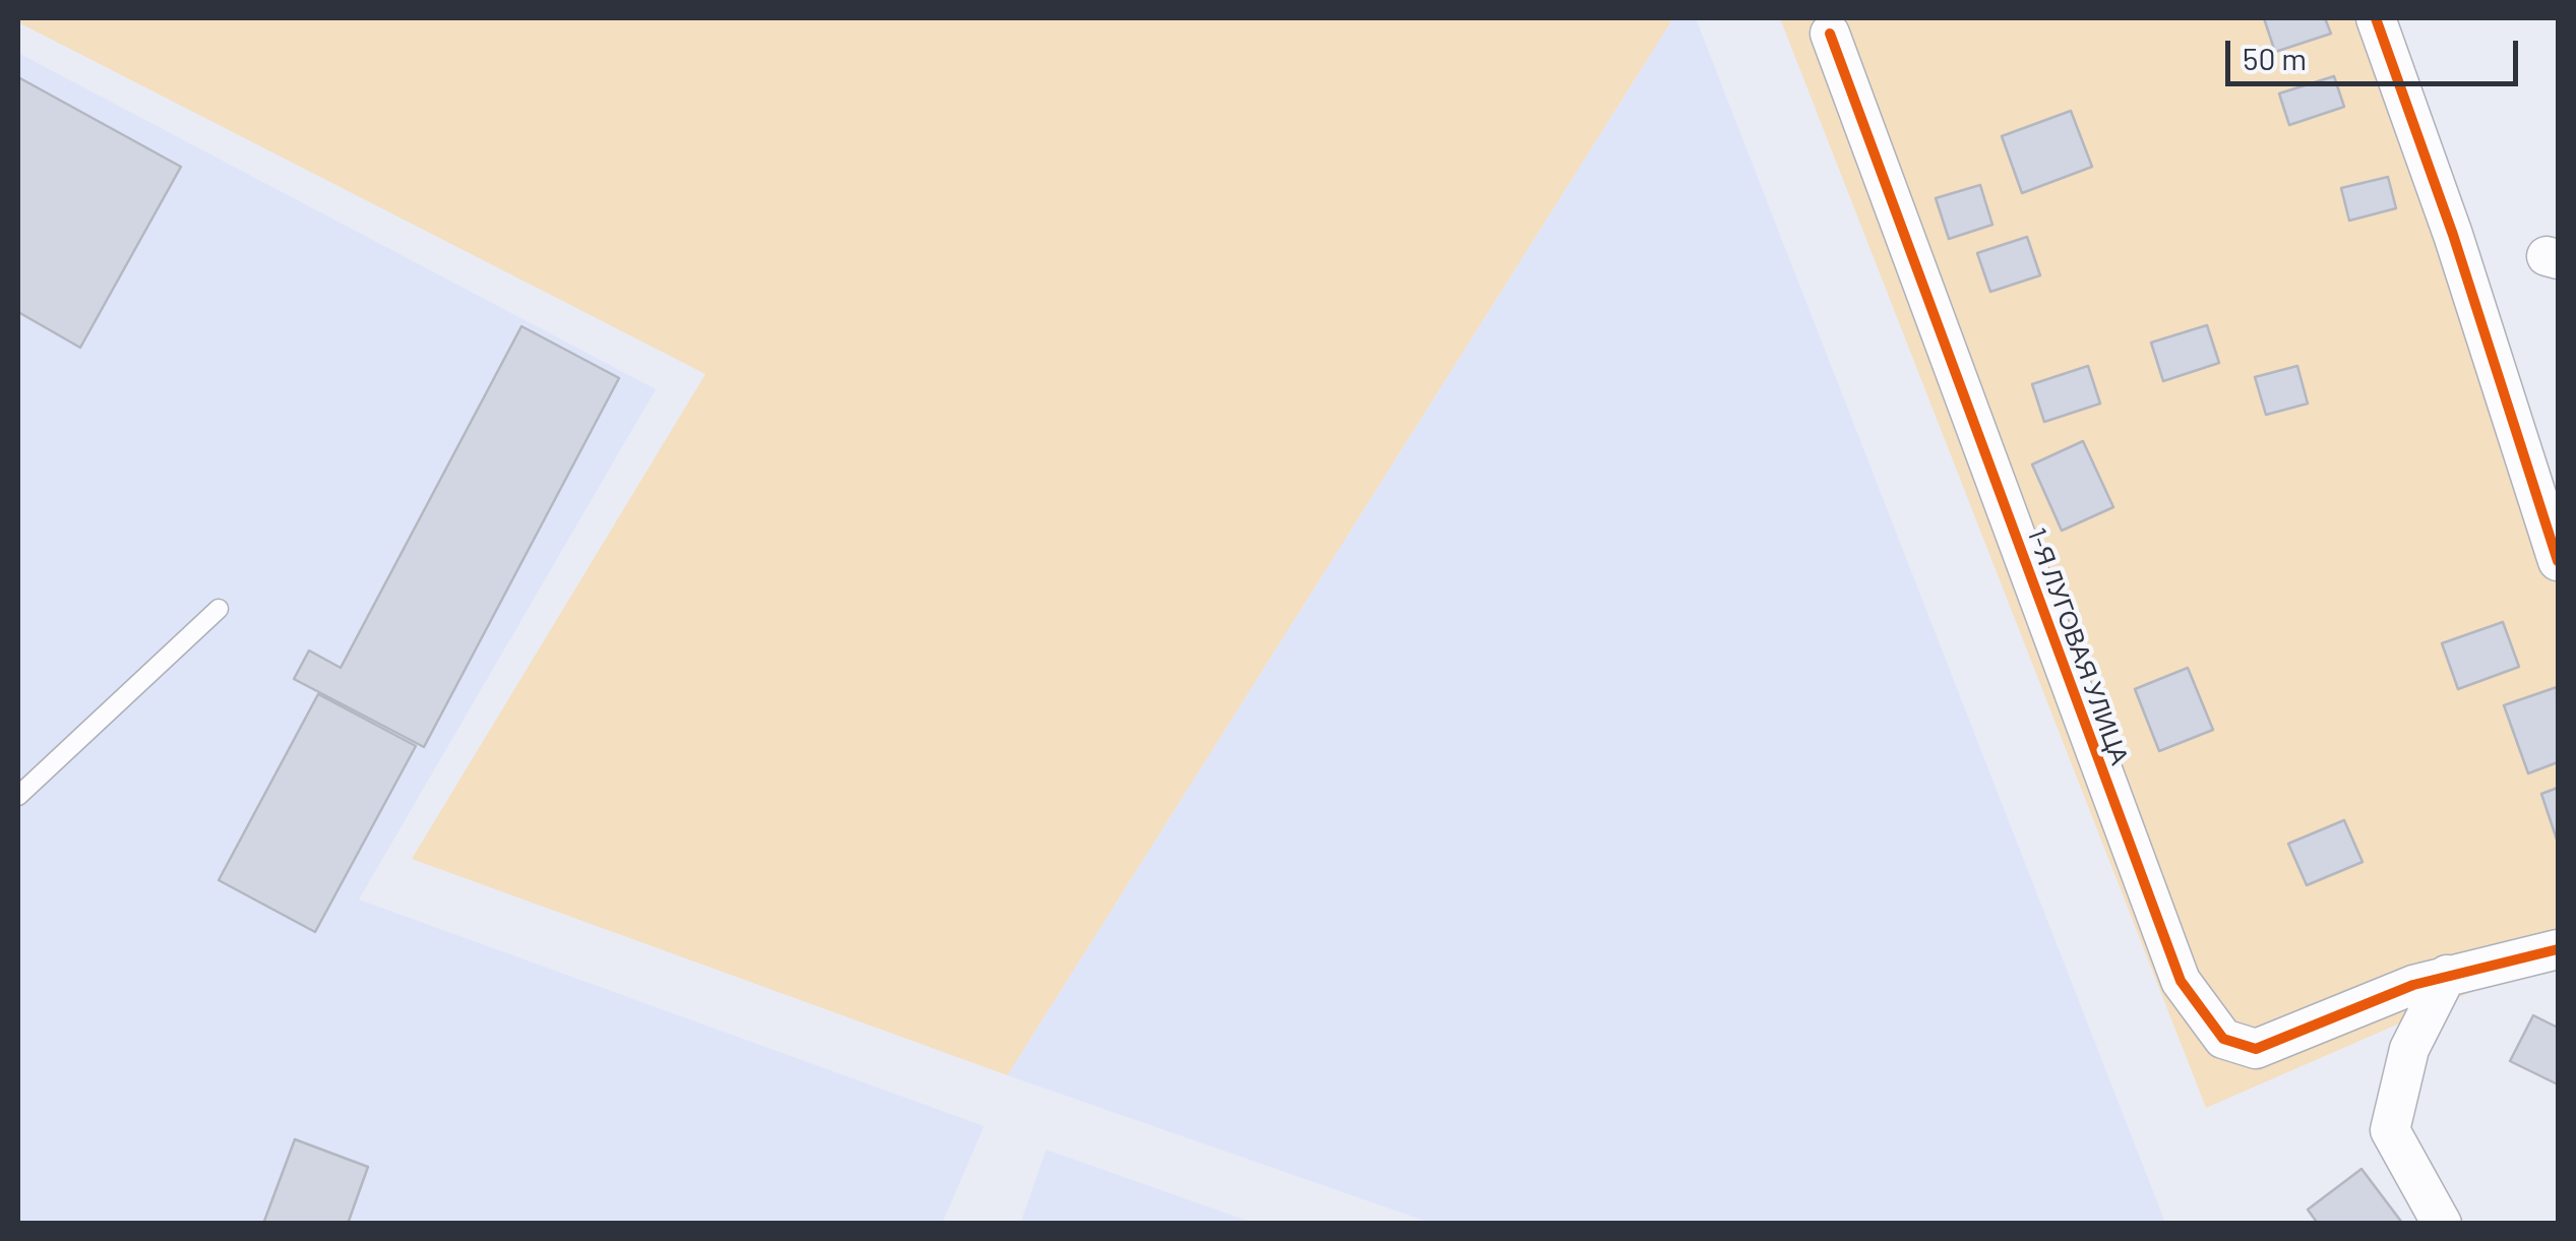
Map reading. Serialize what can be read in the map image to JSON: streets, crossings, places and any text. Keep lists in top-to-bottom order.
{
  "streets": {
    "street": ["1-Я ЛУГОВАЯ УЛИЦА"]
  },
  "scale_bar": "50 m"
}
